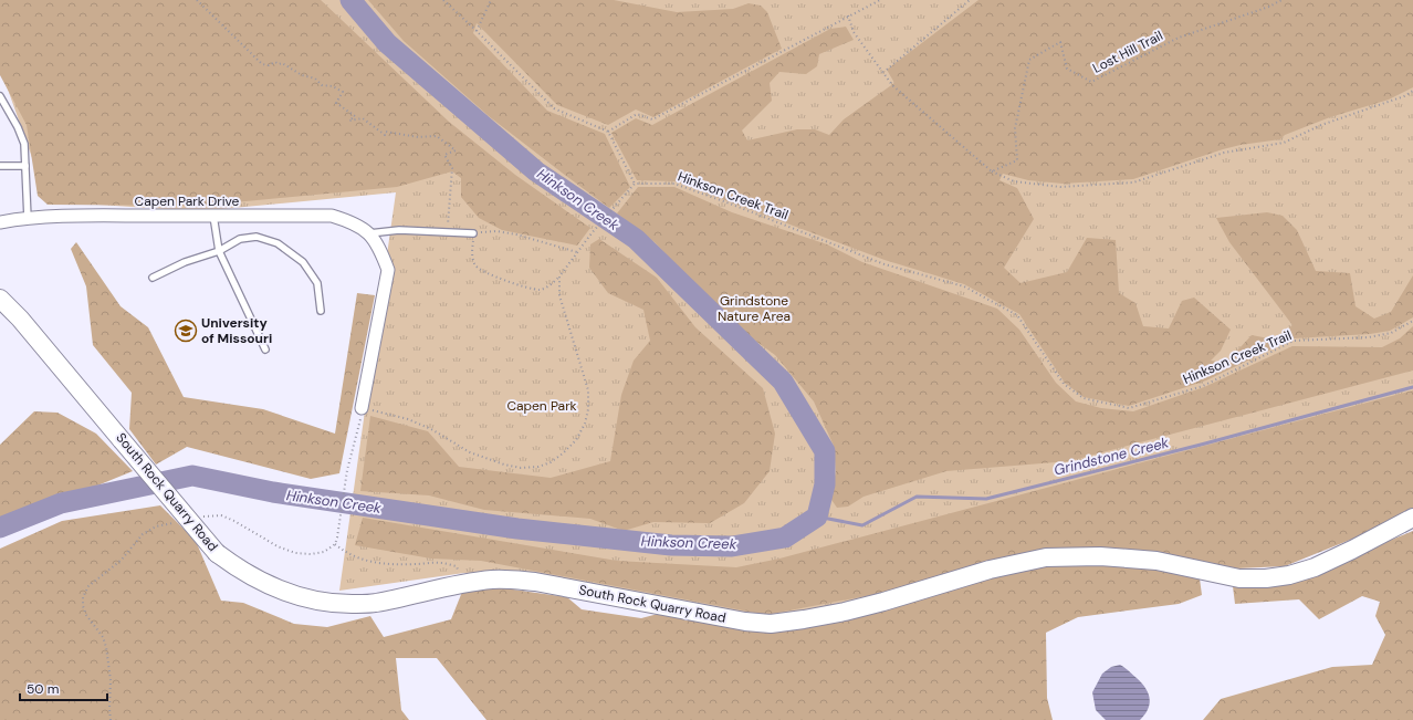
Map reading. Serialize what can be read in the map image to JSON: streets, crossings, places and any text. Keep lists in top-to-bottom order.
{
  "streets": {
    "street": ["Capen Park Drive", "South Rock Quarry Road"],
    "path": ["Lost Hill Trail", "Hinkson Creek Trail"]
  },
  "water": ["Hinkson Creek", "Grindstone Creek"],
  "parks": ["Grindstone Nature Area", "Capen Park"],
  "places": {
    "school or university": ["University of Missouri"]
  },
  "scale_bar": "50 m"
}
